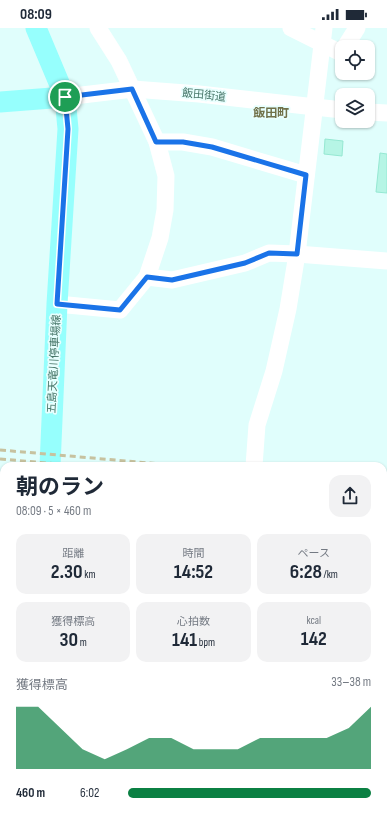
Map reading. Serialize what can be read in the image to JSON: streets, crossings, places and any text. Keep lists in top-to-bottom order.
{
  "streets": {
    "main road": ["五島天竜川停車場線"],
    "street": ["飯田街道"]
  },
  "crossings": [
    ["飯田街道", "五島天竜川停車場線"]
  ],
  "districts": ["飯田町"],
  "page": {
    "status": "08:09",
    "heading": ["朝のラン", "08:09 · 5 × 460 m"],
    "stats": [
      ["距離", "2.30 km"],
      ["時間", "14:52"],
      ["ペース", "6:28 /km"],
      ["獲得標高", "30 m"],
      ["心拍数", "141 bpm"],
      ["kcal", "142"]
    ],
    "chart": ["獲得標高", "33–38 m"],
    "list": [
      {
        "name": "460 m",
        "note": "6:02"
      }
    ]
  }
}
